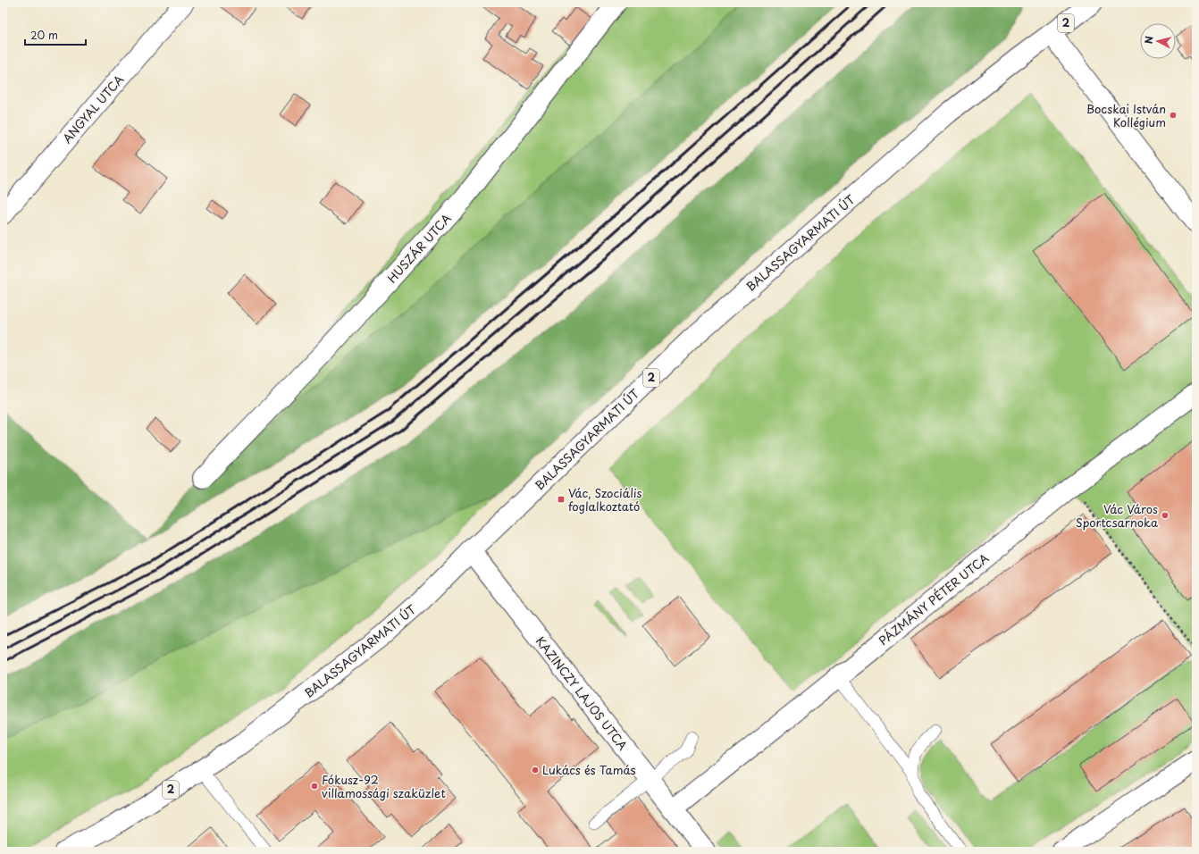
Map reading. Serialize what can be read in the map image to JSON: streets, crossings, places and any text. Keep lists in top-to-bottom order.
{
  "streets": {
    "street": [
      "2",
      "ANGYAL UTCA",
      "BALASSAGYARMATI ÚT",
      "HUSZÁR UTCA",
      "PÁZMÁNY PÉTER UTCA",
      "KAZINCZY LAJOS UTCA"
    ]
  },
  "crossings": [
    ["BALASSAGYARMATI ÚT", "KAZINCZY LAJOS UTCA"],
    ["PÁZMÁNY PÉTER UTCA", "KAZINCZY LAJOS UTCA"]
  ],
  "places": {
    "other": [
      "Bocskai István Kollégium",
      "Vác Város Sportcsarnoka",
      "Lukács és Tamás",
      "Fókusz-92 villamossági szaküzlet"
    ],
    "transit": ["Vác, Szociális foglalkoztató"]
  },
  "scale_bar": "20 m",
  "north": "left"
}
